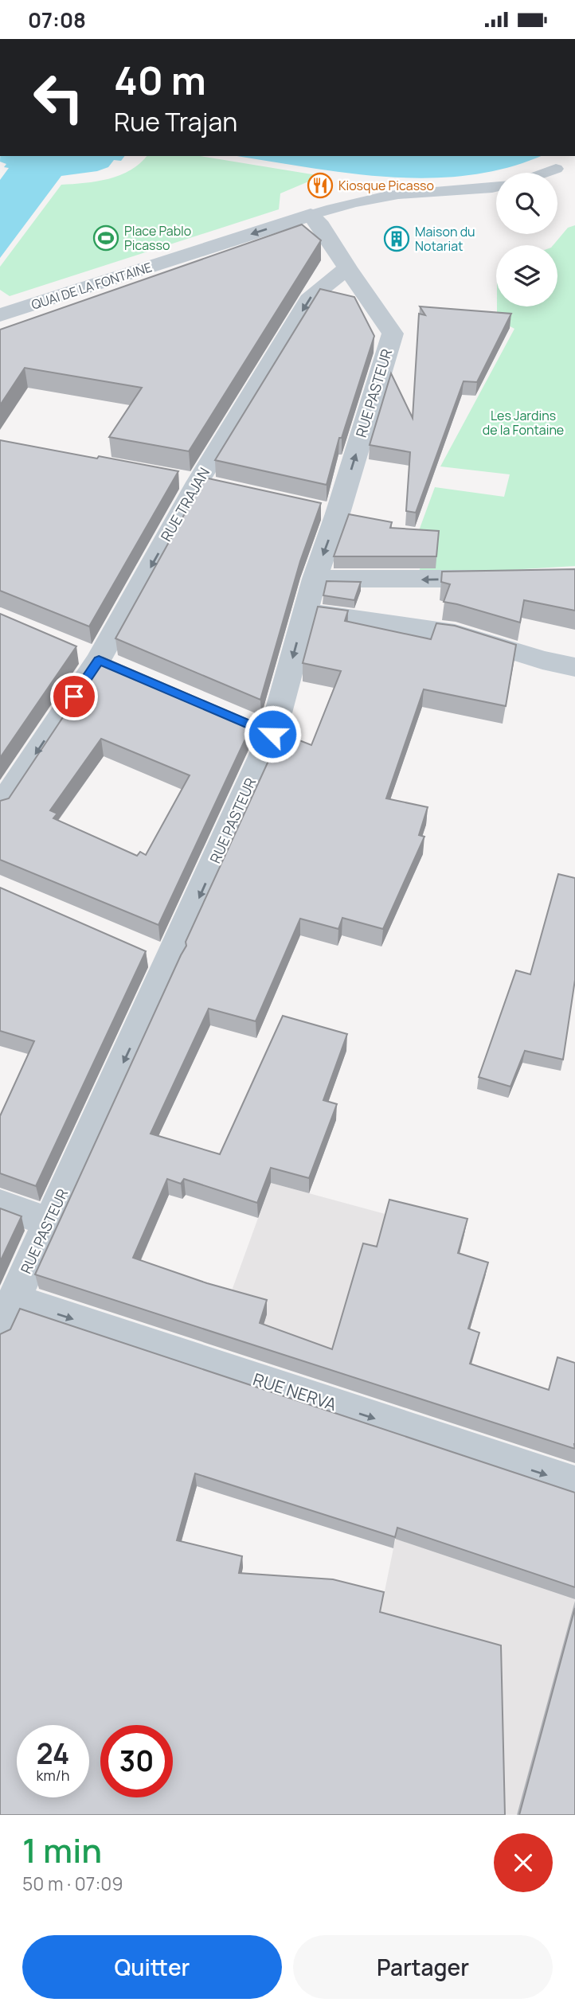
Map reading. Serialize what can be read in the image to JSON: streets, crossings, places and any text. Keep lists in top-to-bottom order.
{
  "streets": {
    "street": [
      "QUAI DE LA FONTAINE",
      "RUE PASTEUR",
      "RUE TRAJAN",
      "RUE NERVA"
    ]
  },
  "crossings": [
    ["RUE PASTEUR", "RUE TRAJAN"],
    ["RUE PASTEUR", "RUE NERVA"]
  ],
  "one_way": [
    "QUAI DE LA FONTAINE",
    "RUE PASTEUR",
    "RUE TRAJAN",
    "RUE NERVA"
  ],
  "parks": ["Les Jardins de la Fontaine"],
  "places": {
    "restaurant": ["Kiosque Picasso"],
    "sports": ["Place Pablo Picasso"],
    "building": ["Maison du Notariat"]
  },
  "page": {
    "status": "07:08",
    "turn": ["40 m", "Rue Trajan"],
    "speed": "24 km/h",
    "limit": "30",
    "heading": ["1 min", "50 m · 07:09"],
    "buttons": ["Quitter", "Partager"]
  }
}
